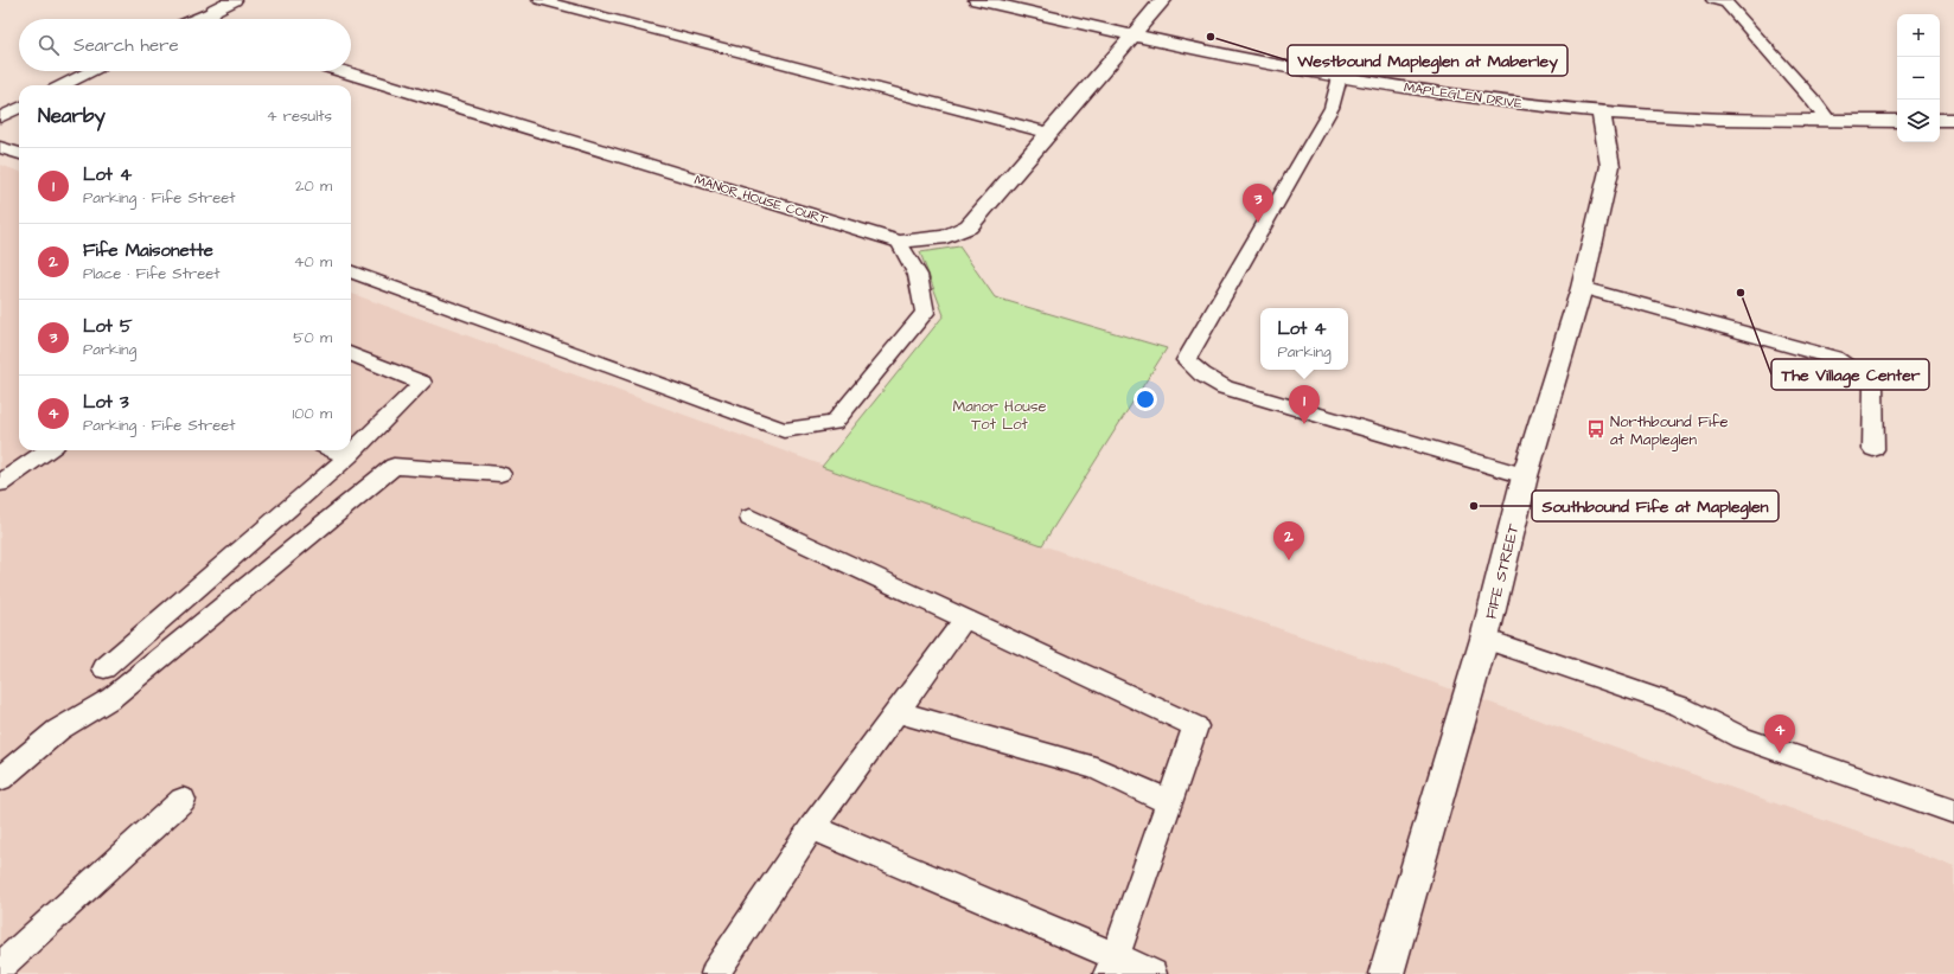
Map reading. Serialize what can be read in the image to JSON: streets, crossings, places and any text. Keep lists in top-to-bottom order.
{
  "streets": {
    "street": ["MAPLEGLEN DRIVE", "MANOR HOUSE COURT", "FIFE STREET"]
  },
  "crossings": [
    ["MAPLEGLEN DRIVE", "MANOR HOUSE COURT"],
    ["MAPLEGLEN DRIVE", "FIFE STREET"]
  ],
  "parks": ["Manor House Tot Lot"],
  "places": {
    "other": ["Westbound Mapleglen at Maberley", "The Village Center", "Southbound Fife at Mapleglen"],
    "bus stop": ["Northbound Fife at Mapleglen"]
  },
  "page": {
    "map_buttons": ["+", "−"],
    "search": "Search here",
    "heading": ["Nearby", "4 results"],
    "list": [
      {
        "mark": "1",
        "name": "Lot 4",
        "note": "Parking · Fife Street",
        "value": "20 m"
      },
      {
        "mark": "2",
        "name": "Fife Maisonette",
        "note": "Place · Fife Street",
        "value": "40 m"
      },
      {
        "mark": "3",
        "name": "Lot 5",
        "note": "Parking",
        "value": "50 m"
      },
      {
        "mark": "4",
        "name": "Lot 3",
        "note": "Parking · Fife Street",
        "value": "100 m"
      }
    ],
    "pins": [
      "3",
      "1",
      "2",
      "4"
    ],
    "popup": ["Lot 4", "Parking"]
  }
}
